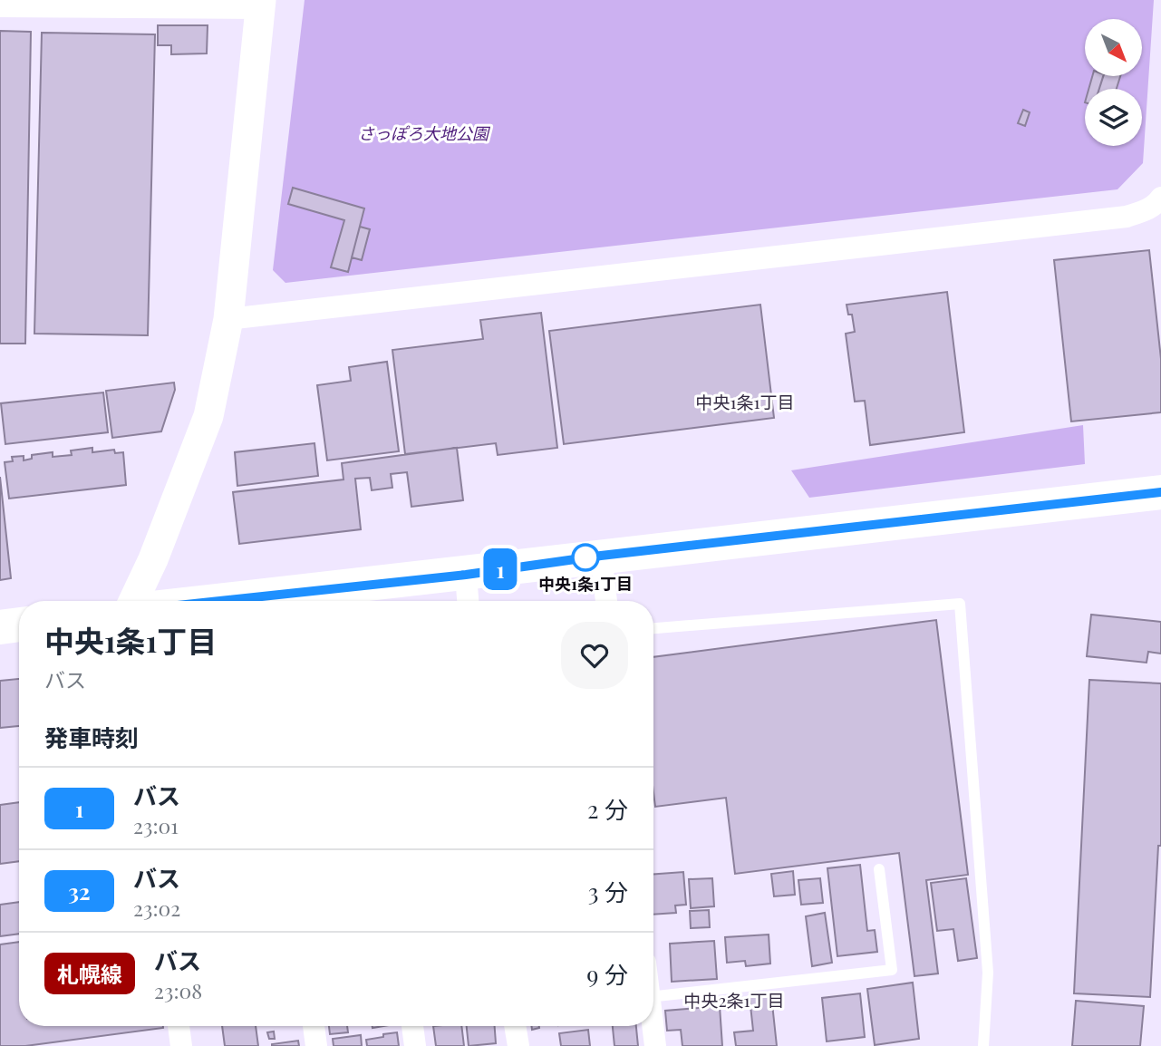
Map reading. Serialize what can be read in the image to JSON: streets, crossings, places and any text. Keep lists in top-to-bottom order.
{
  "districts": ["中央1条1丁目", "中央2条1丁目"],
  "parks": ["さっぽろ大地公園"],
  "places": ["中央1条1丁目"],
  "lines": ["bus line 1"],
  "north": "bottom right",
  "page": {
    "on_map": "1",
    "heading": [
      ["中央1条1丁目", "バス"],
      "発車時刻"
    ],
    "list": [
      {
        "mark": "1",
        "name": "バス",
        "note": "23:01",
        "value": "2 分"
      },
      {
        "mark": "32",
        "name": "バス",
        "note": "23:02",
        "value": "3 分"
      },
      {
        "mark": "札幌線",
        "name": "バス",
        "note": "23:08",
        "value": "9 分"
      }
    ]
  }
}
